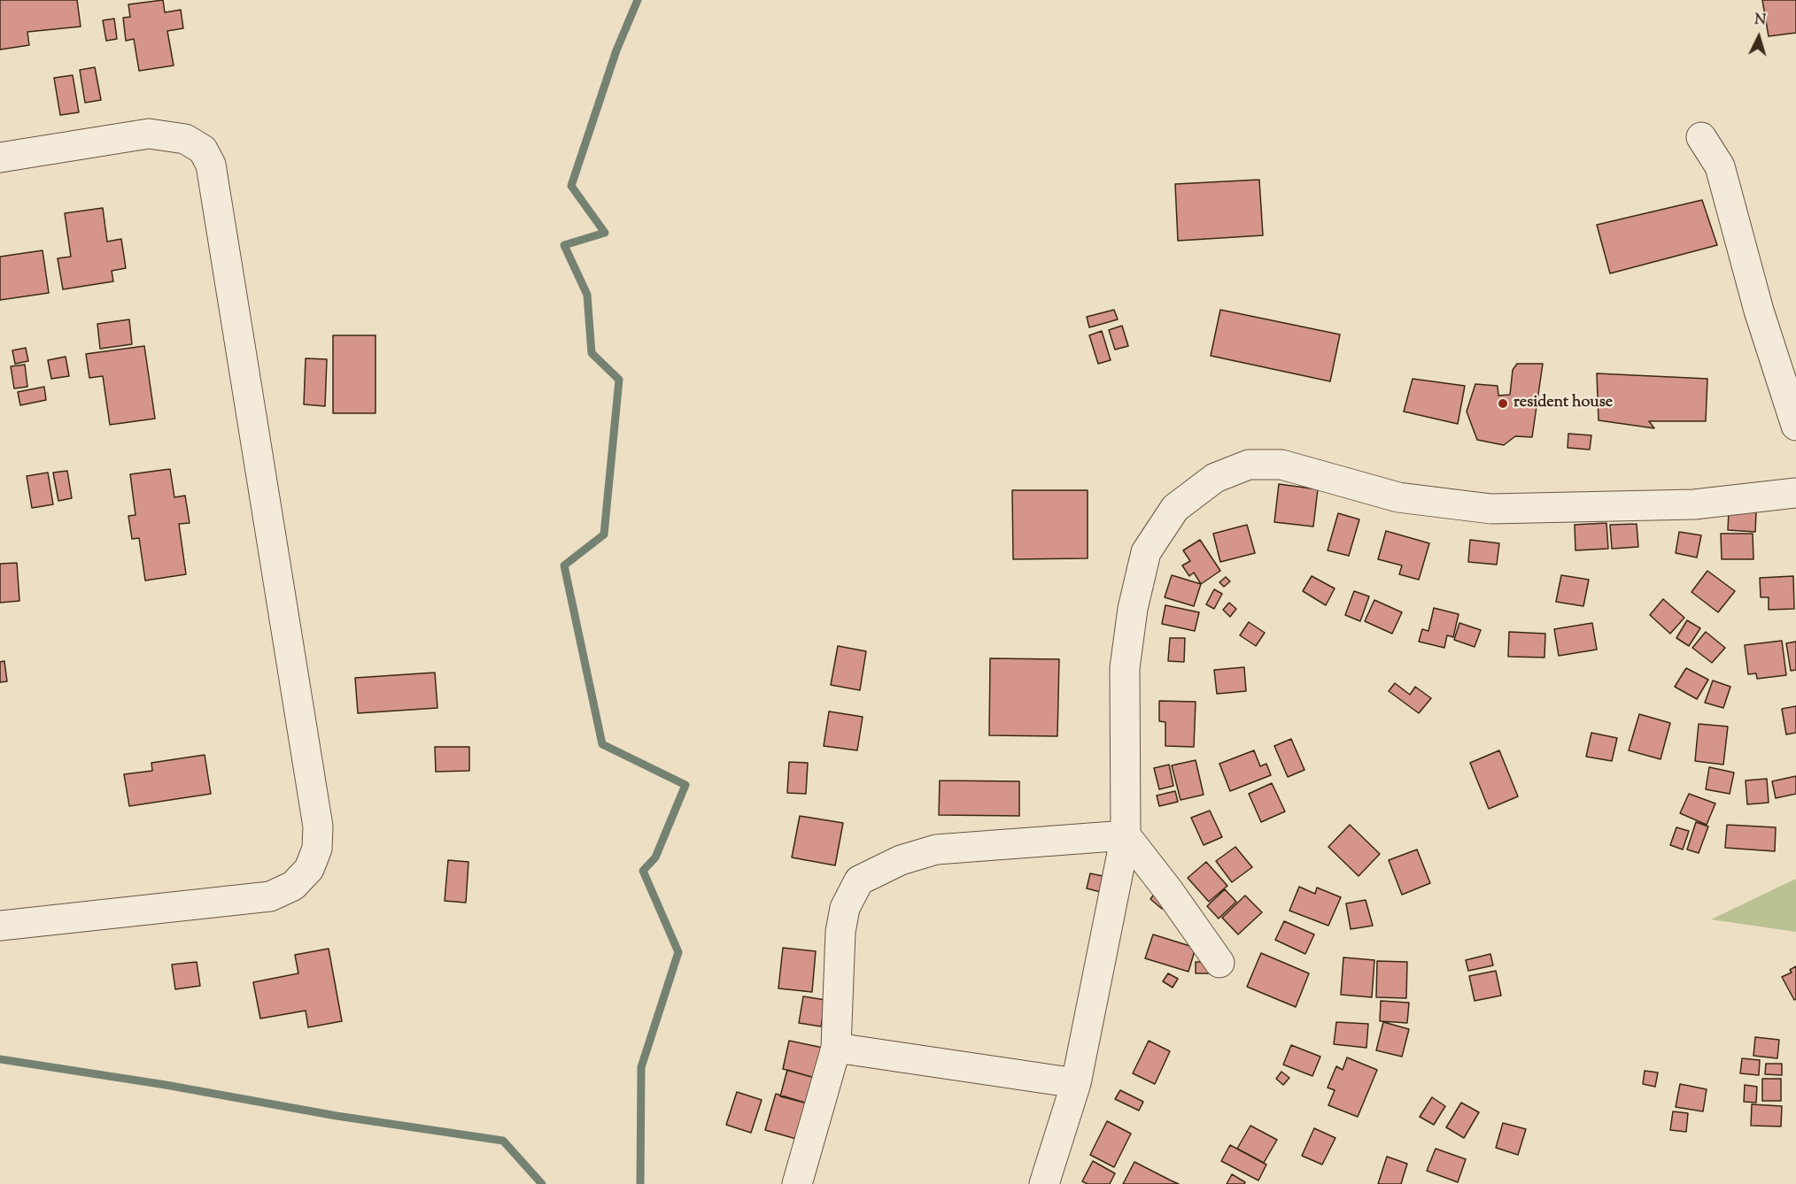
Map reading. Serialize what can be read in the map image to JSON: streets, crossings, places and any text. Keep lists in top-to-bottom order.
{
  "places": ["resident house"],
  "north": "top"
}
